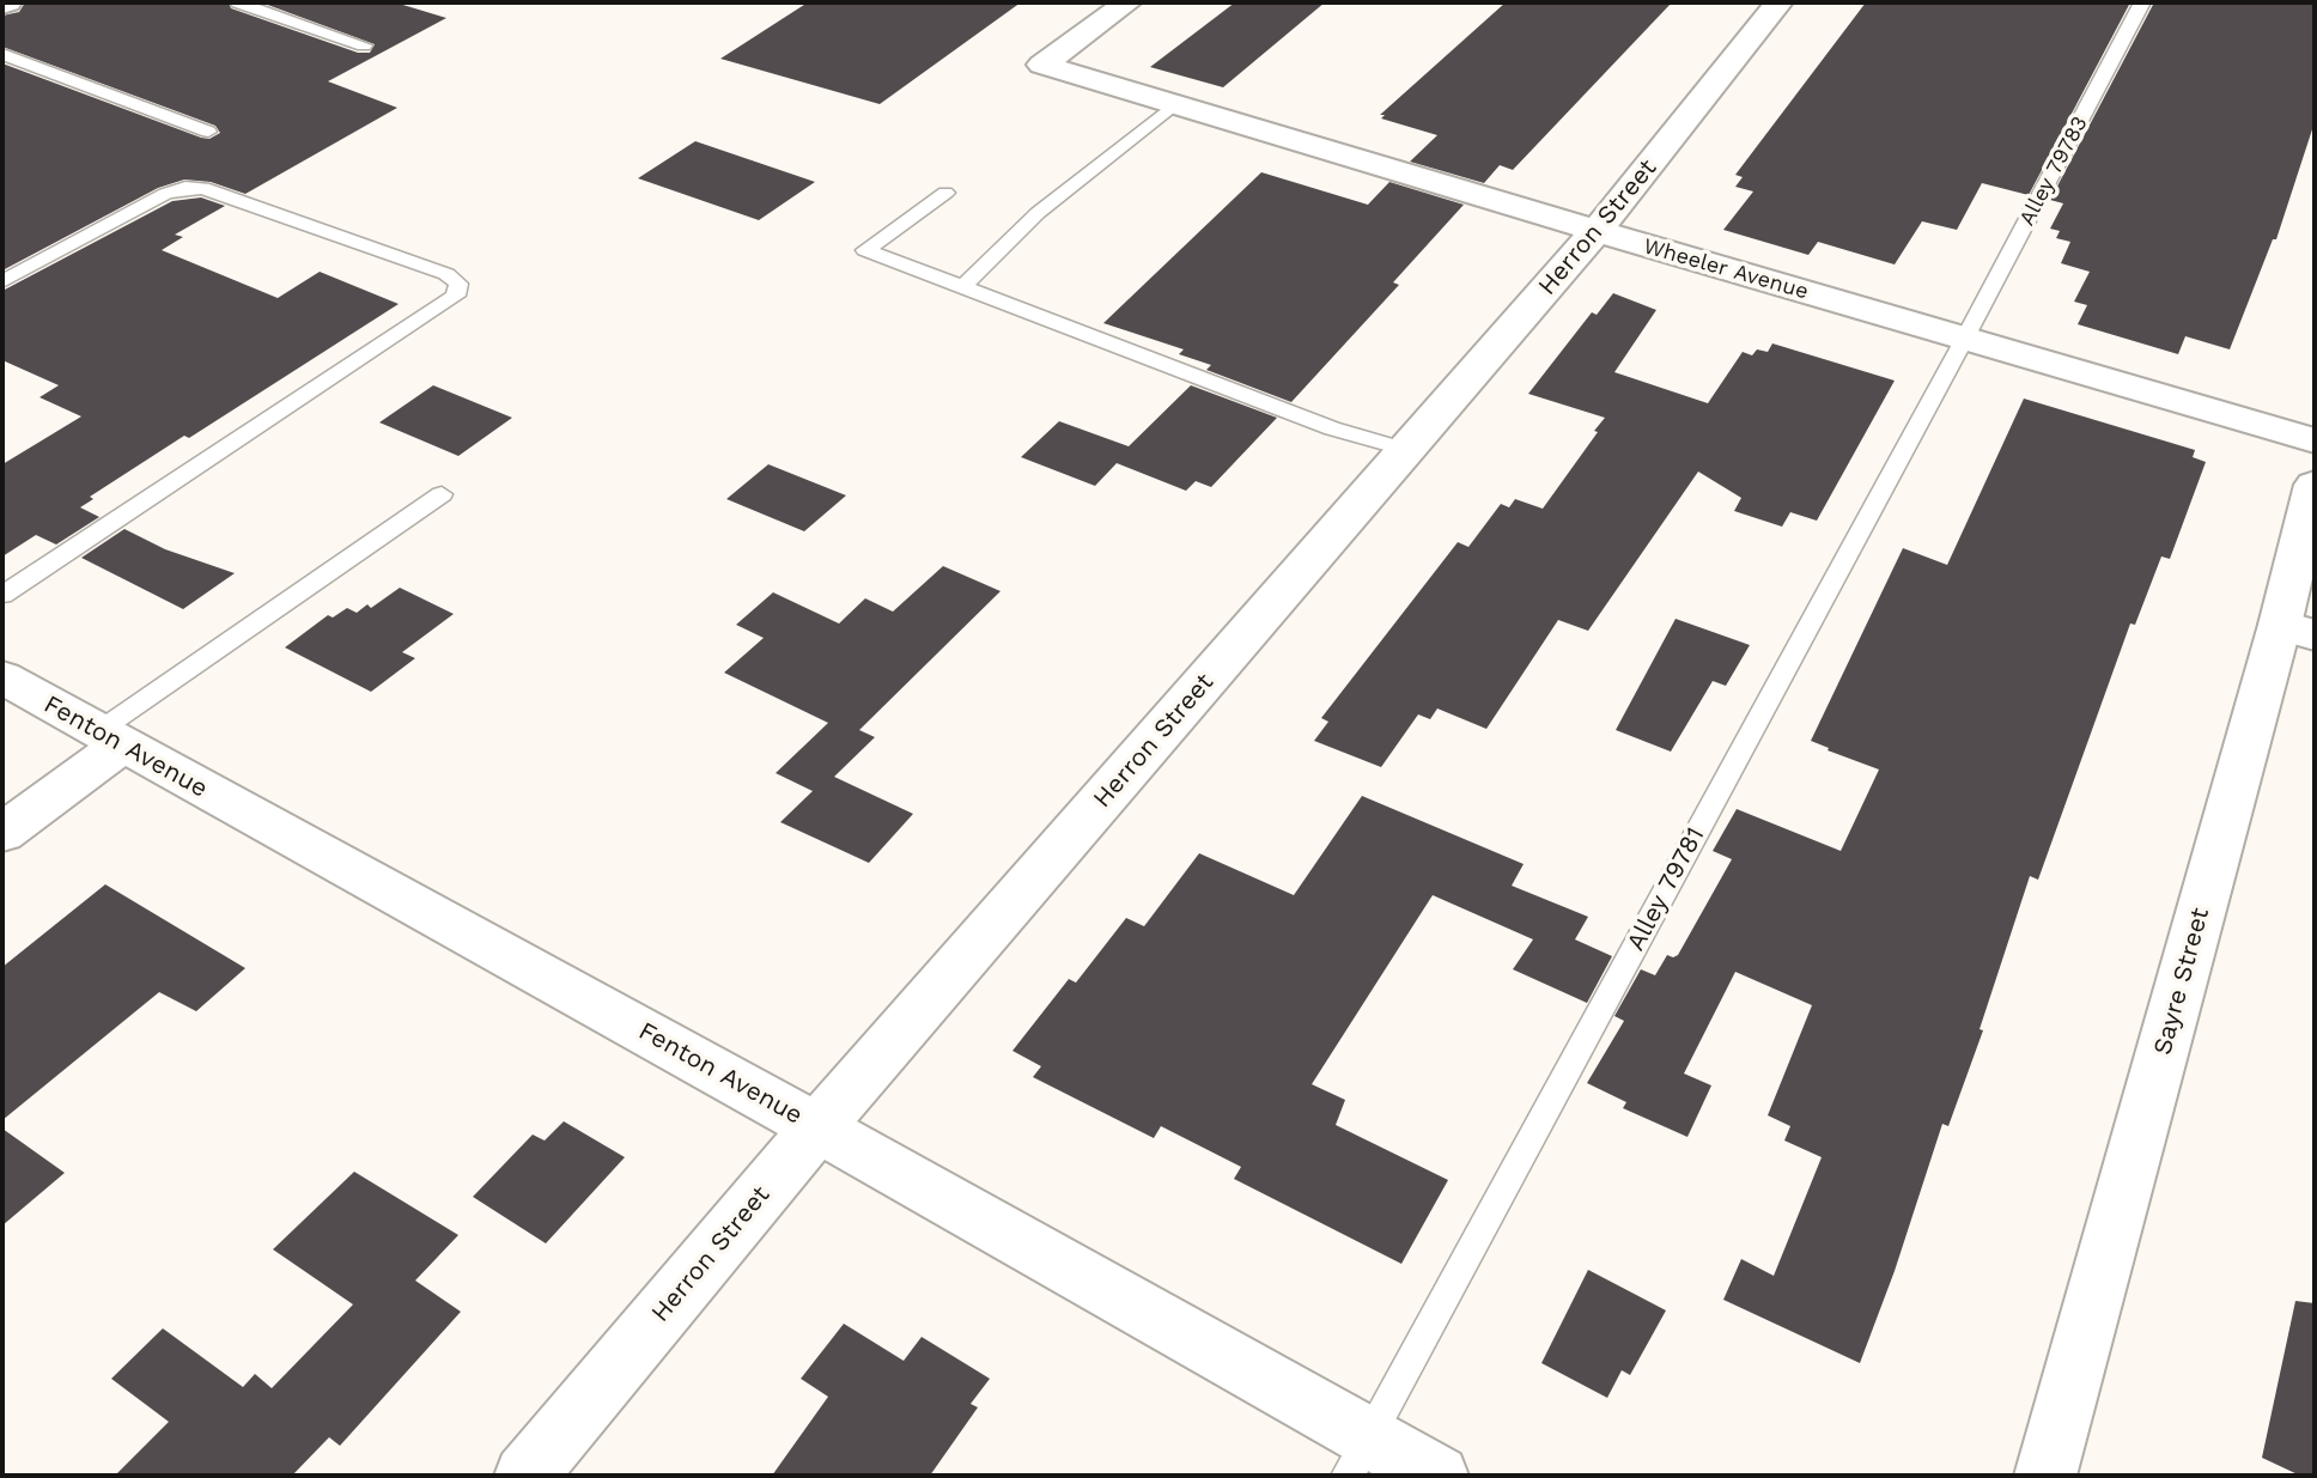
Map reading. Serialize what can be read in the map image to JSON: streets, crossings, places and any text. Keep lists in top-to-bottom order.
{
  "streets": {
    "street": [
      "Herron Street",
      "Wheeler Avenue",
      "Fenton Avenue",
      "Sayre Street"
    ],
    "lane": ["Alley 79783", "Alley 79781"]
  },
  "crossings": [
    ["Alley 79783", "Wheeler Avenue"],
    ["Alley 79783", "Alley 79781"],
    ["Herron Street", "Wheeler Avenue"],
    ["Herron Street", "Fenton Avenue"],
    ["Wheeler Avenue", "Alley 79781"],
    ["Fenton Avenue", "Alley 79781"]
  ]
}
